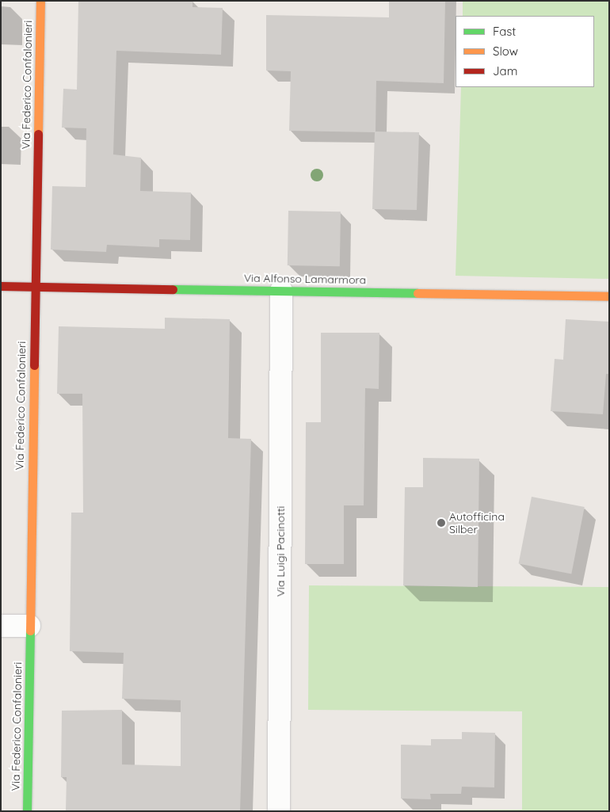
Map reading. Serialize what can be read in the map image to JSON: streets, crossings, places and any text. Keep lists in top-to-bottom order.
{
  "streets": {
    "street": ["Via Federico Confalonieri", "Via Alfonso Lamarmora", "Via Luigi Pacinotti"]
  },
  "crossings": [
    ["Via Federico Confalonieri", "Via Alfonso Lamarmora"],
    ["Via Alfonso Lamarmora", "Via Luigi Pacinotti"]
  ],
  "places": ["Autofficina Silber"],
  "legend": ["Fast", "Slow", "Jam"]
}
